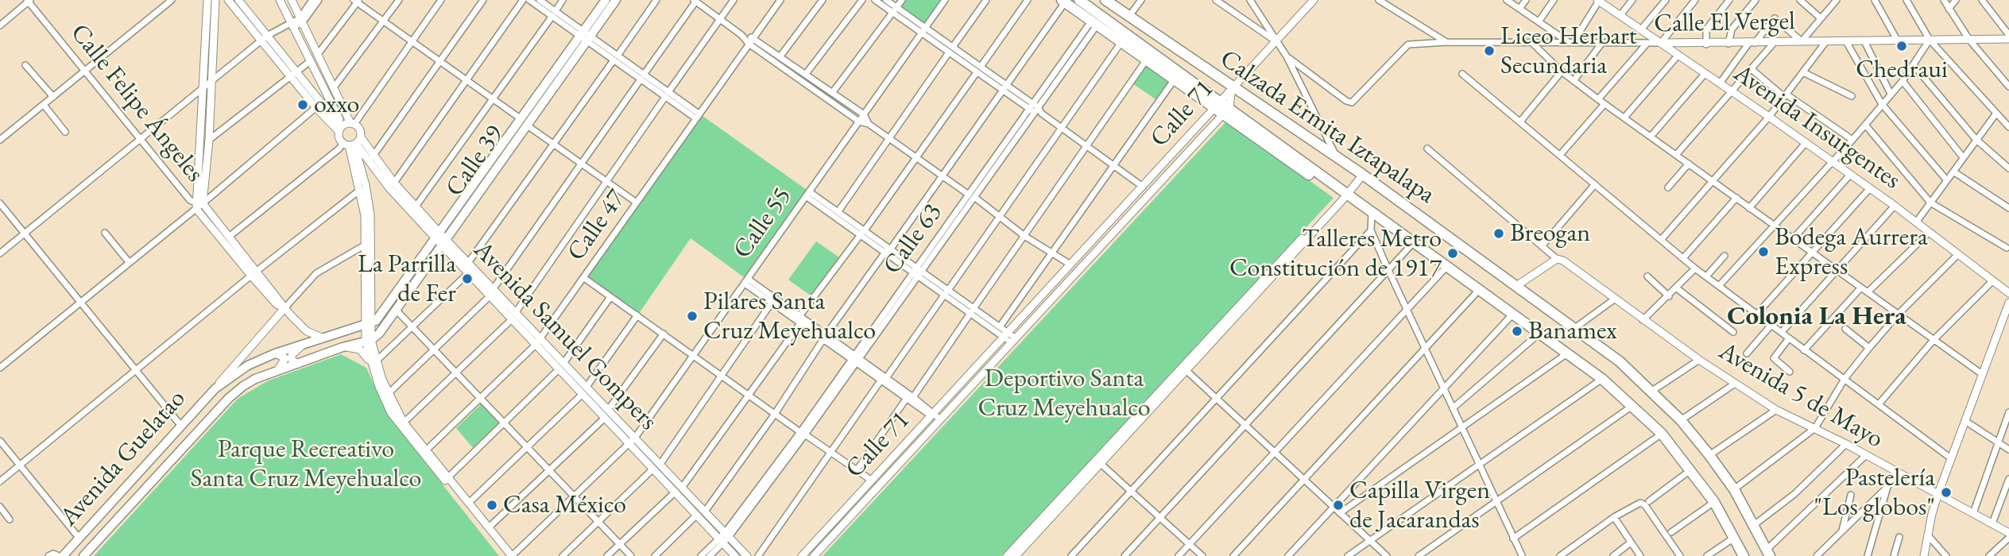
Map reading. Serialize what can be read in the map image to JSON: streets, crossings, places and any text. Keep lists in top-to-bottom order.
{
  "streets": {
    "main road": ["Calzada Ermita Iztapalapa", "Calle 39", "Avenida Guelatao"],
    "street": [
      "Calle El Vergel",
      "Calle Felipe Ángeles",
      "Calle 71",
      "Avenida Insurgentes",
      "Calle 55",
      "Calle 47",
      "Calle 63",
      "Avenida Samuel Gompers",
      "Avenida 5 de Mayo"
    ]
  },
  "crossings": [
    ["Calle El Vergel", "Avenida Insurgentes"],
    ["Calle Felipe Ángeles", "Avenida Guelatao"],
    ["Calle 71", "Calzada Ermita Iztapalapa"],
    ["Calzada Ermita Iztapalapa", "Calle 63"],
    ["Calle 39", "Avenida Samuel Gompers"],
    ["Calle 39", "Avenida Guelatao"],
    ["Calle 55", "Avenida Samuel Gompers"],
    ["Calle 47", "Avenida Samuel Gompers"],
    ["Calle 63", "Avenida Samuel Gompers"]
  ],
  "districts": ["Colonia La Hera"],
  "parks": ["Deportivo Santa Cruz Meyehualco", "Parque Recreativo Santa Cruz Meyehualco"],
  "places": [
    "Chedraui",
    "Liceo Herbart Secundaria",
    "oxxo",
    "Breogan",
    "Bodega Aurrera Express",
    "Talleres Metro Constitución de 1917",
    "La Parrilla de Fer",
    "Pilares Santa Cruz Meyehualco",
    "Banamex",
    "Pastelería \"Los globos\"",
    "Casa México",
    "Capilla Virgen de Jacarandas"
  ]
}
